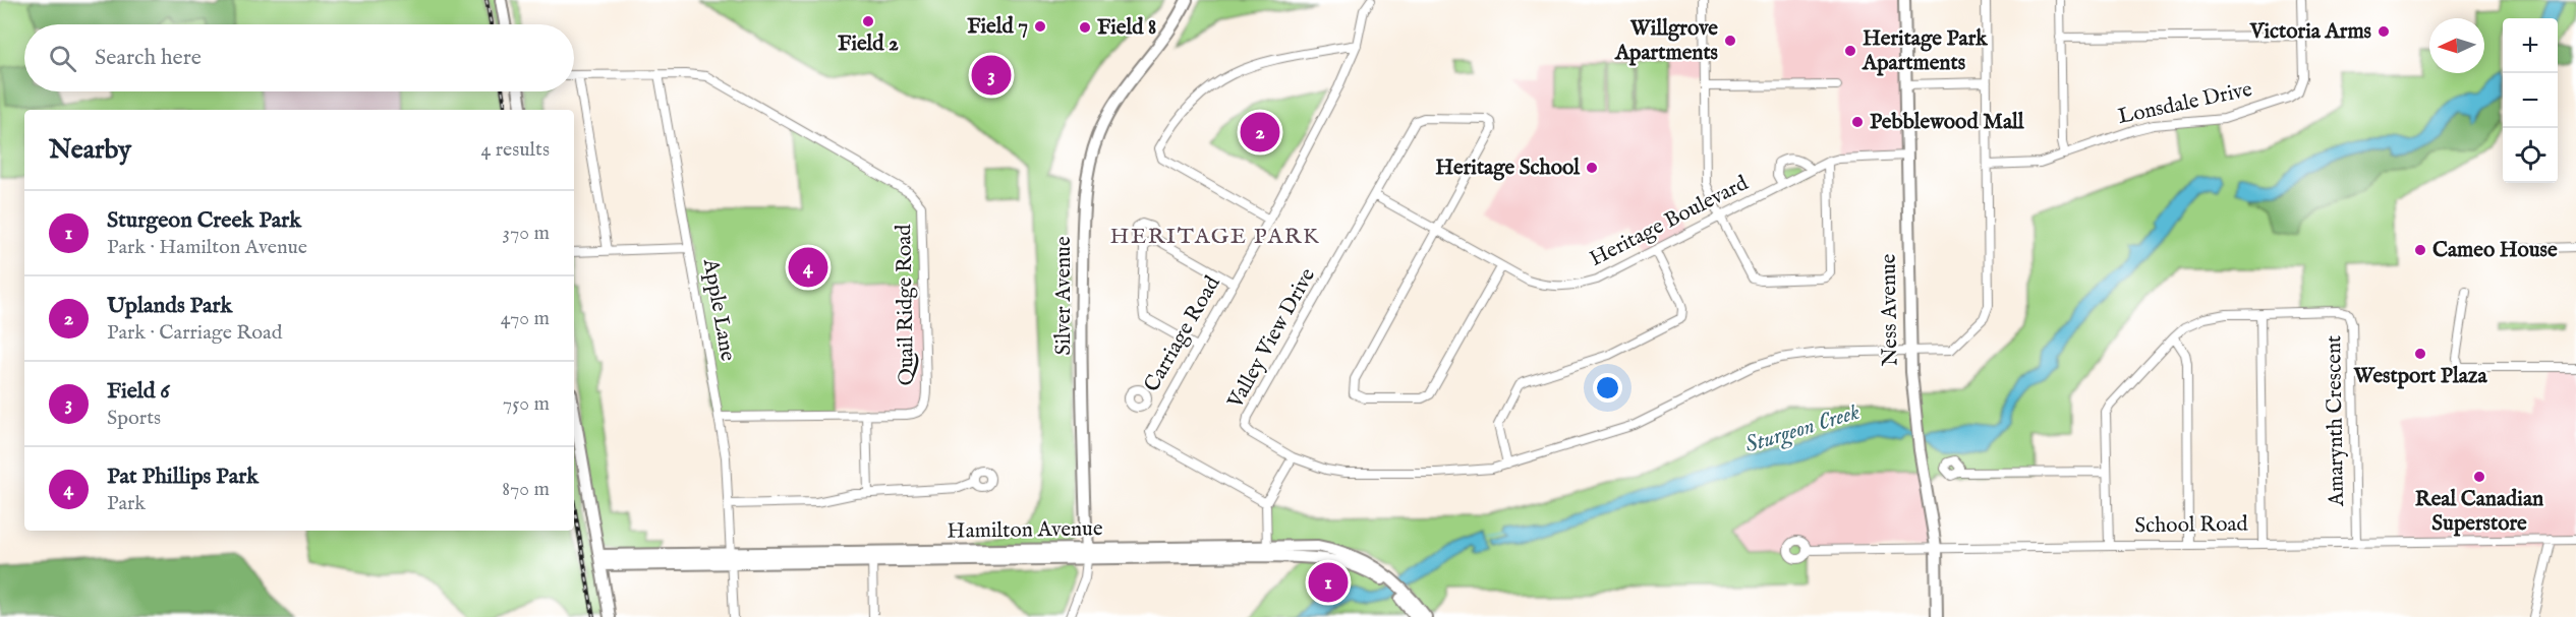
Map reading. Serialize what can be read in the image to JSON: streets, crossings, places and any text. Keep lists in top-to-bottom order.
{
  "streets": {
    "street": [
      "Lonsdale Drive",
      "Heritage Boulevard",
      "Silver Avenue",
      "Quail Ridge Road",
      "Apple Lane",
      "Ness Avenue",
      "Carriage Road",
      "Valley View Drive",
      "Amarynth Crescent",
      "School Road",
      "Hamilton Avenue"
    ]
  },
  "crossings": [
    ["Lonsdale Drive", "Valley View Drive"],
    ["Heritage Boulevard", "Ness Avenue"],
    ["Heritage Boulevard", "Valley View Drive"],
    ["Silver Avenue", "Hamilton Avenue"],
    ["Quail Ridge Road", "Apple Lane"],
    ["Apple Lane", "Hamilton Avenue"],
    ["Ness Avenue", "Valley View Drive"],
    ["Ness Avenue", "School Road"],
    ["Amarynth Crescent", "School Road"]
  ],
  "districts": ["HERITAGE PARK"],
  "water": ["Sturgeon Creek"],
  "places": [
    "Field 2",
    "Field 7",
    "Field 8",
    "Victoria Arms",
    "Willgrove Apartments",
    "Heritage Park Apartments",
    "Pebblewood Mall",
    "Heritage School",
    "Cameo House",
    "Westport Plaza",
    "Real Canadian Superstore"
  ],
  "north": "left",
  "page": {
    "map_buttons": ["+", "−"],
    "search": "Search here",
    "pins": [
      "3",
      "2",
      "4",
      "1"
    ],
    "heading": ["Nearby", "4 results"],
    "list": [
      {
        "mark": "1",
        "name": "Sturgeon Creek Park",
        "note": "Park · Hamilton Avenue",
        "value": "370 m"
      },
      {
        "mark": "2",
        "name": "Uplands Park",
        "note": "Park · Carriage Road",
        "value": "470 m"
      },
      {
        "mark": "3",
        "name": "Field 6",
        "note": "Sports",
        "value": "750 m"
      },
      {
        "mark": "4",
        "name": "Pat Phillips Park",
        "note": "Park",
        "value": "870 m"
      }
    ]
  }
}
